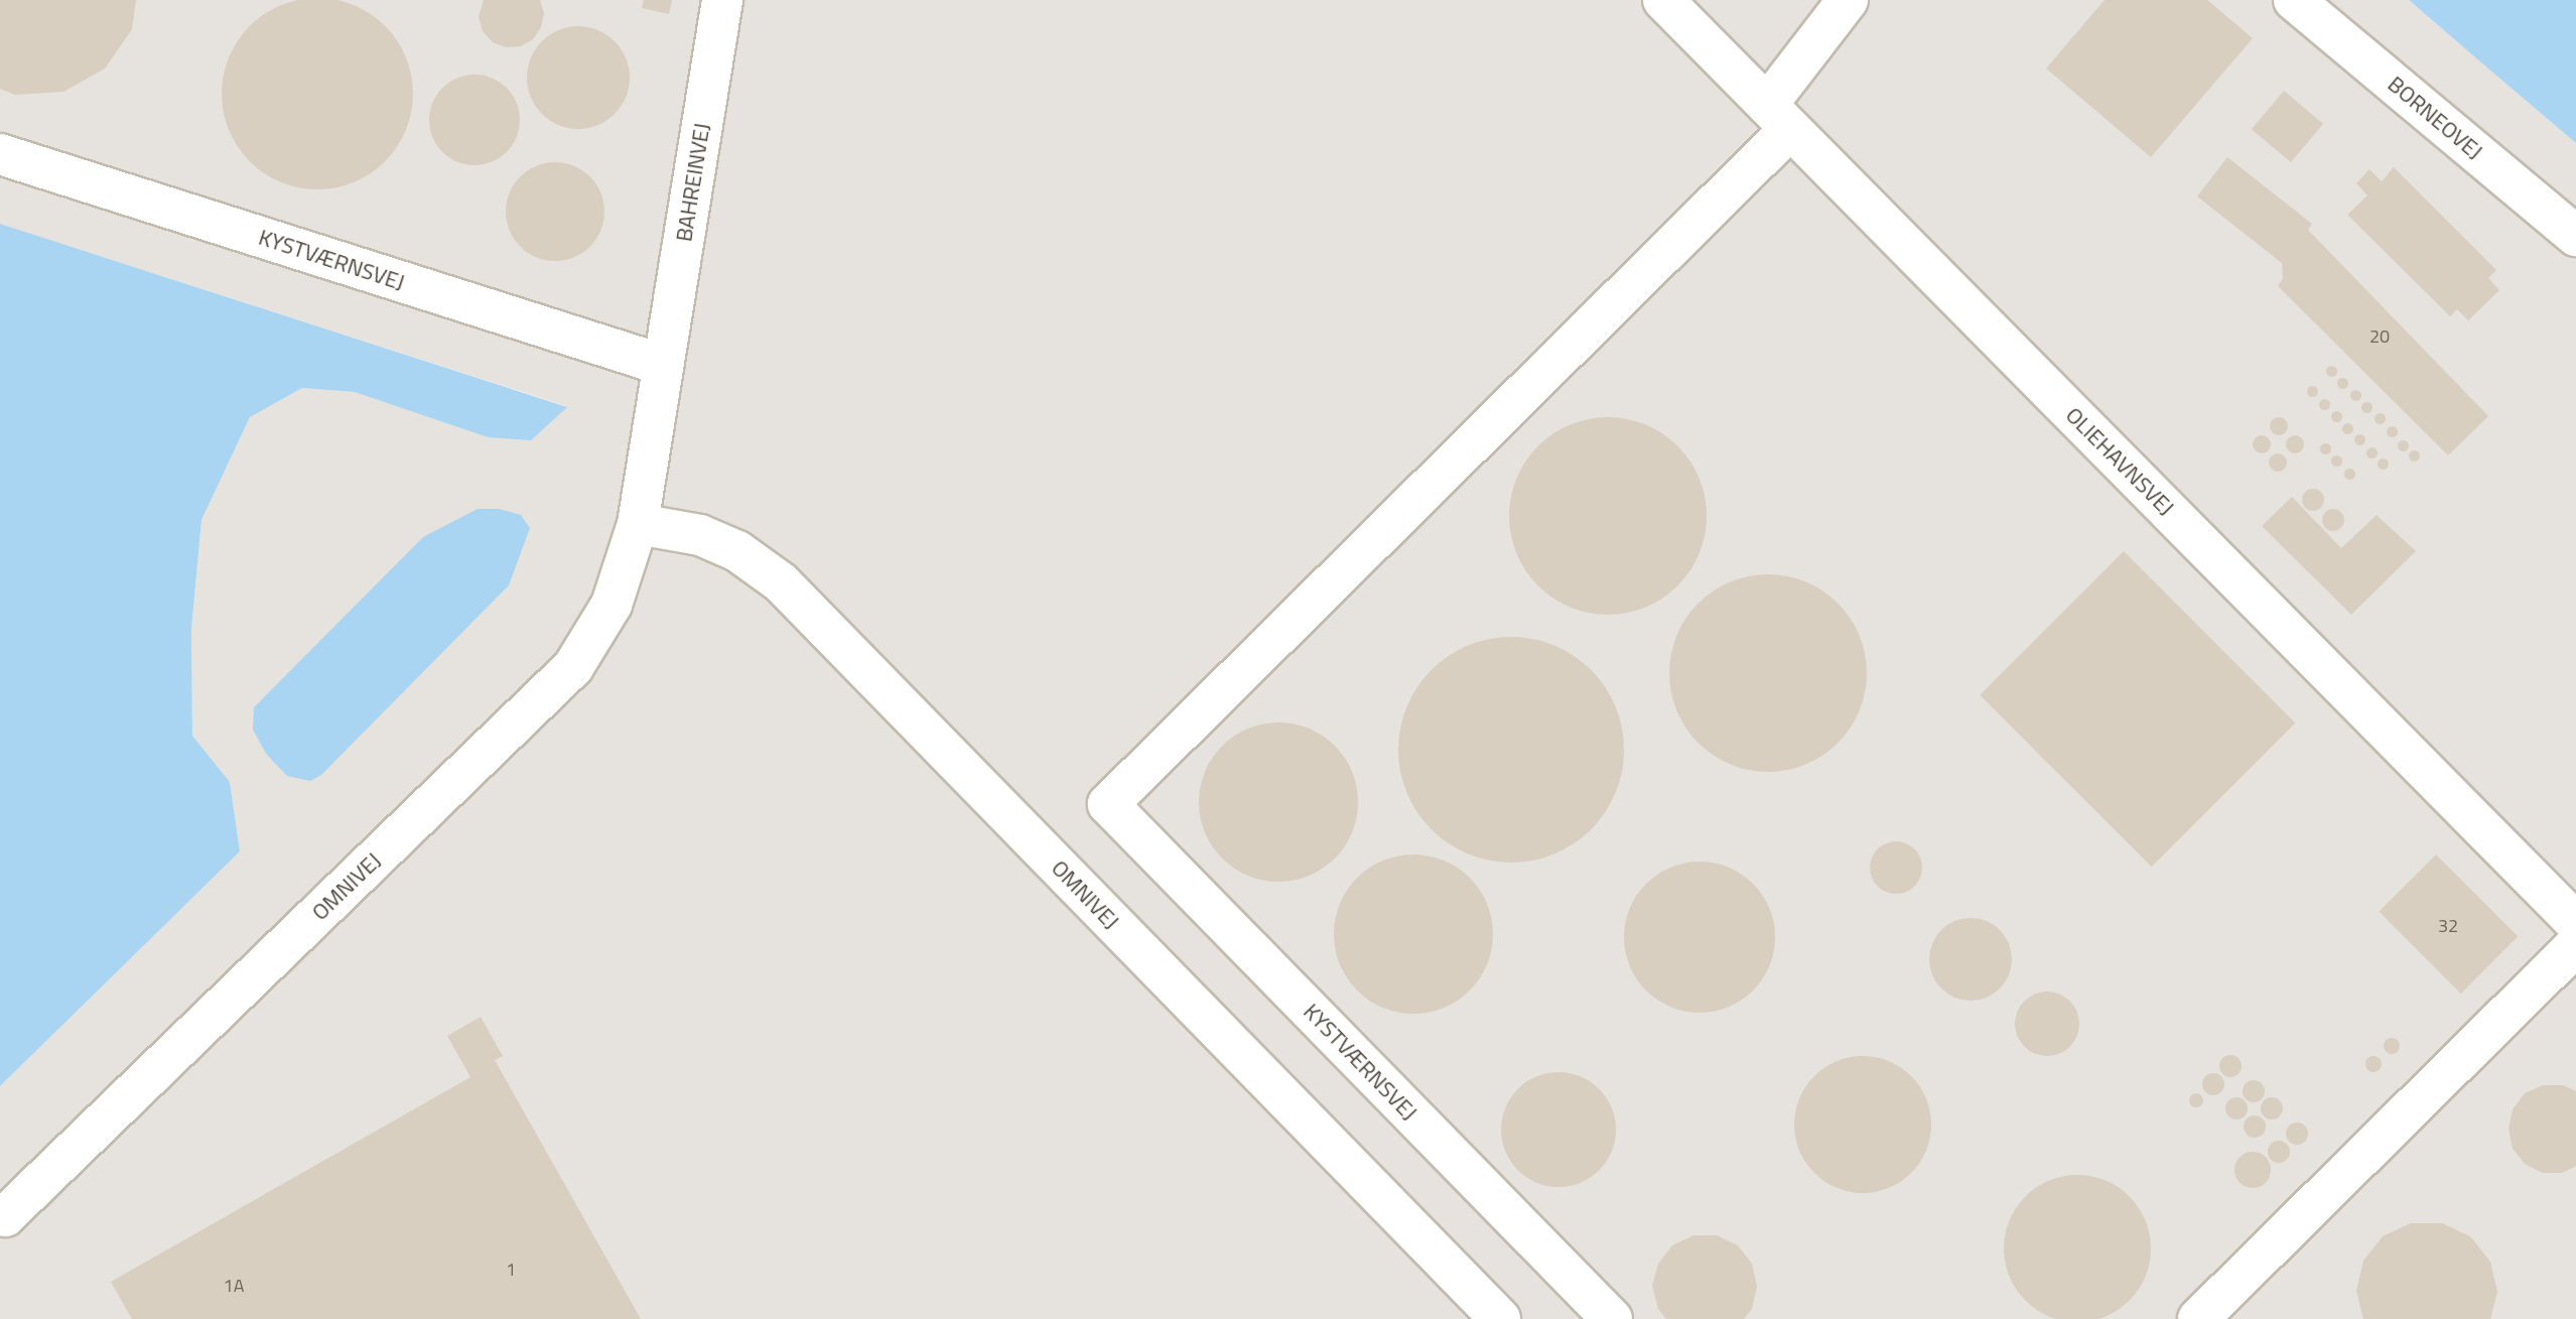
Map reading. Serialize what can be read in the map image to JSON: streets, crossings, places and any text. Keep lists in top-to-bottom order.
{
  "streets": {
    "street": [
      "BORNEOVEJ",
      "BAHREINVEJ",
      "KYSTVÆRNSVEJ",
      "OLIEHAVNSVEJ",
      "OMNIVEJ"
    ]
  },
  "crossings": [
    ["BAHREINVEJ", "KYSTVÆRNSVEJ"],
    ["BAHREINVEJ", "OMNIVEJ"],
    ["KYSTVÆRNSVEJ", "OLIEHAVNSVEJ"],
    ["KYSTVÆRNSVEJ", "OMNIVEJ"]
  ],
  "house_numbers": [
    "20",
    "32",
    "1",
    "1A"
  ]
}
